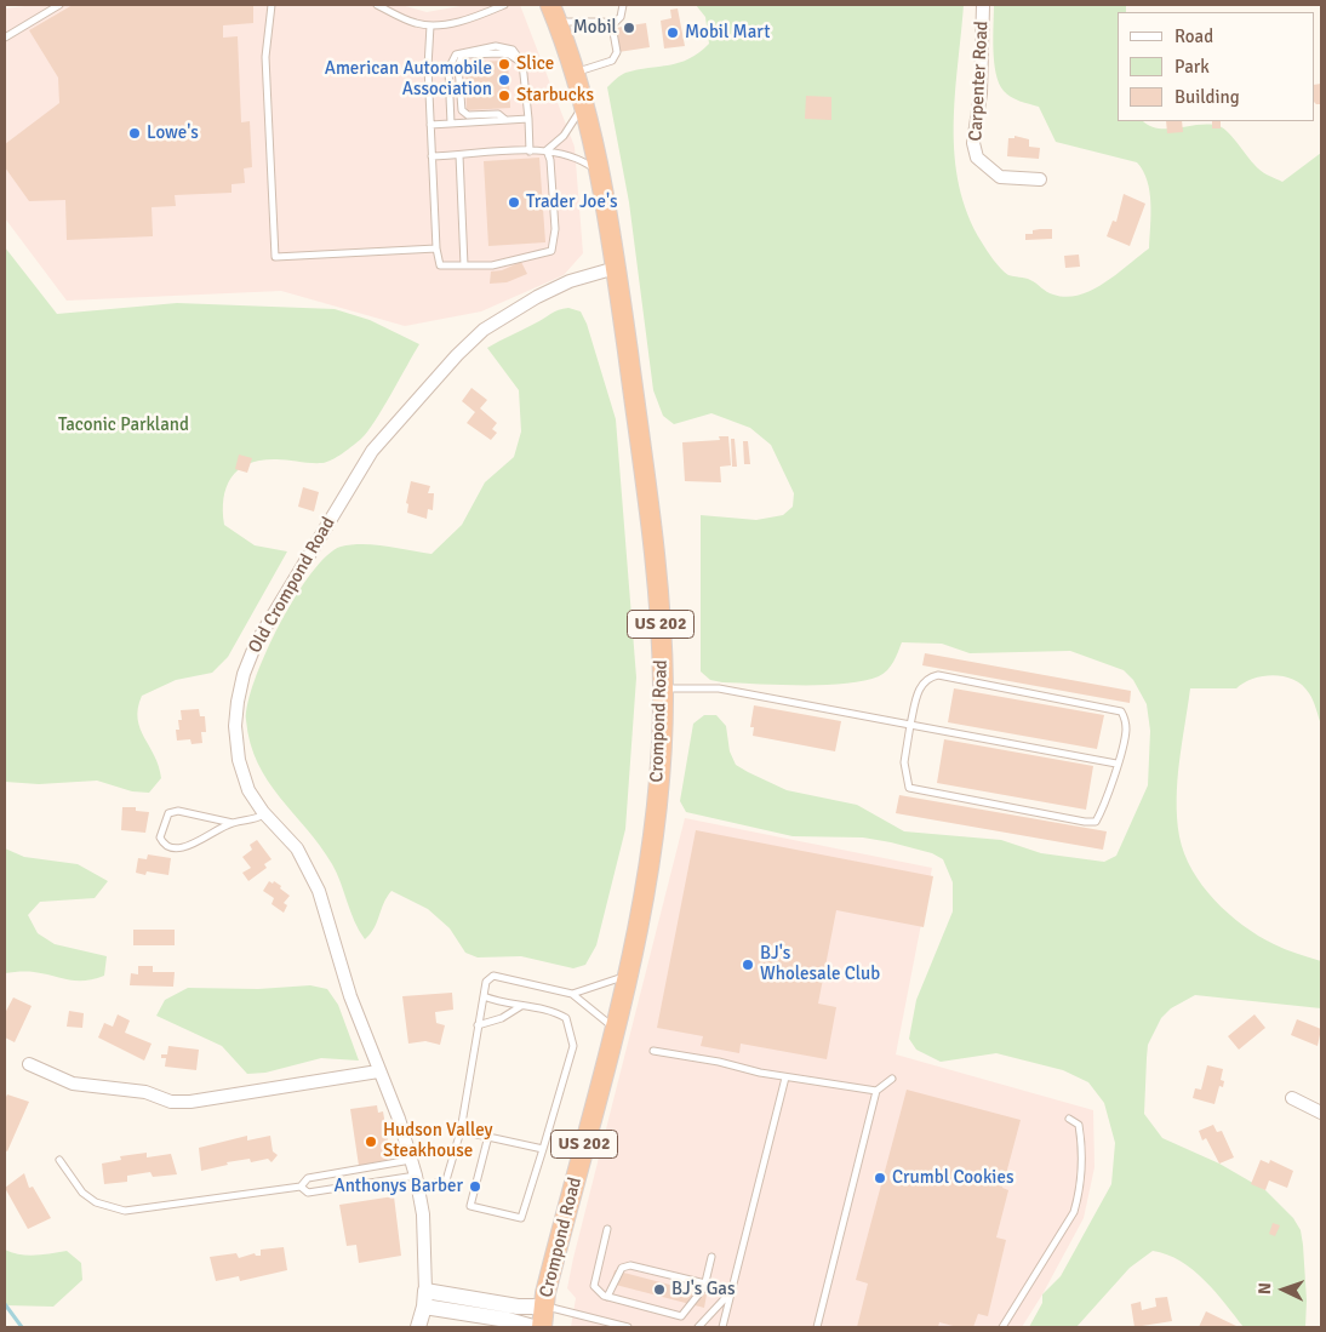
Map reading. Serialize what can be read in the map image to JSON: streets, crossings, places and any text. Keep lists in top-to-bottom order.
{
  "streets": {
    "highway": ["US 202", "Crompond Road"],
    "street": ["Carpenter Road", "Old Crompond Road"]
  },
  "crossings": [
    ["Old Crompond Road", "Crompond Road"]
  ],
  "parks": ["Taconic Parkland"],
  "places": [
    "Mobil",
    "Mobil Mart",
    "Slice",
    "American Automobile Association",
    "Starbucks",
    "Lowe's",
    "Trader Joe's",
    "BJ's Wholesale Club",
    "Hudson Valley Steakhouse",
    "Crumbl Cookies",
    "Anthonys Barber",
    "BJ's Gas"
  ],
  "legend": ["Road", "Park", "Building"],
  "north": "left"
}
